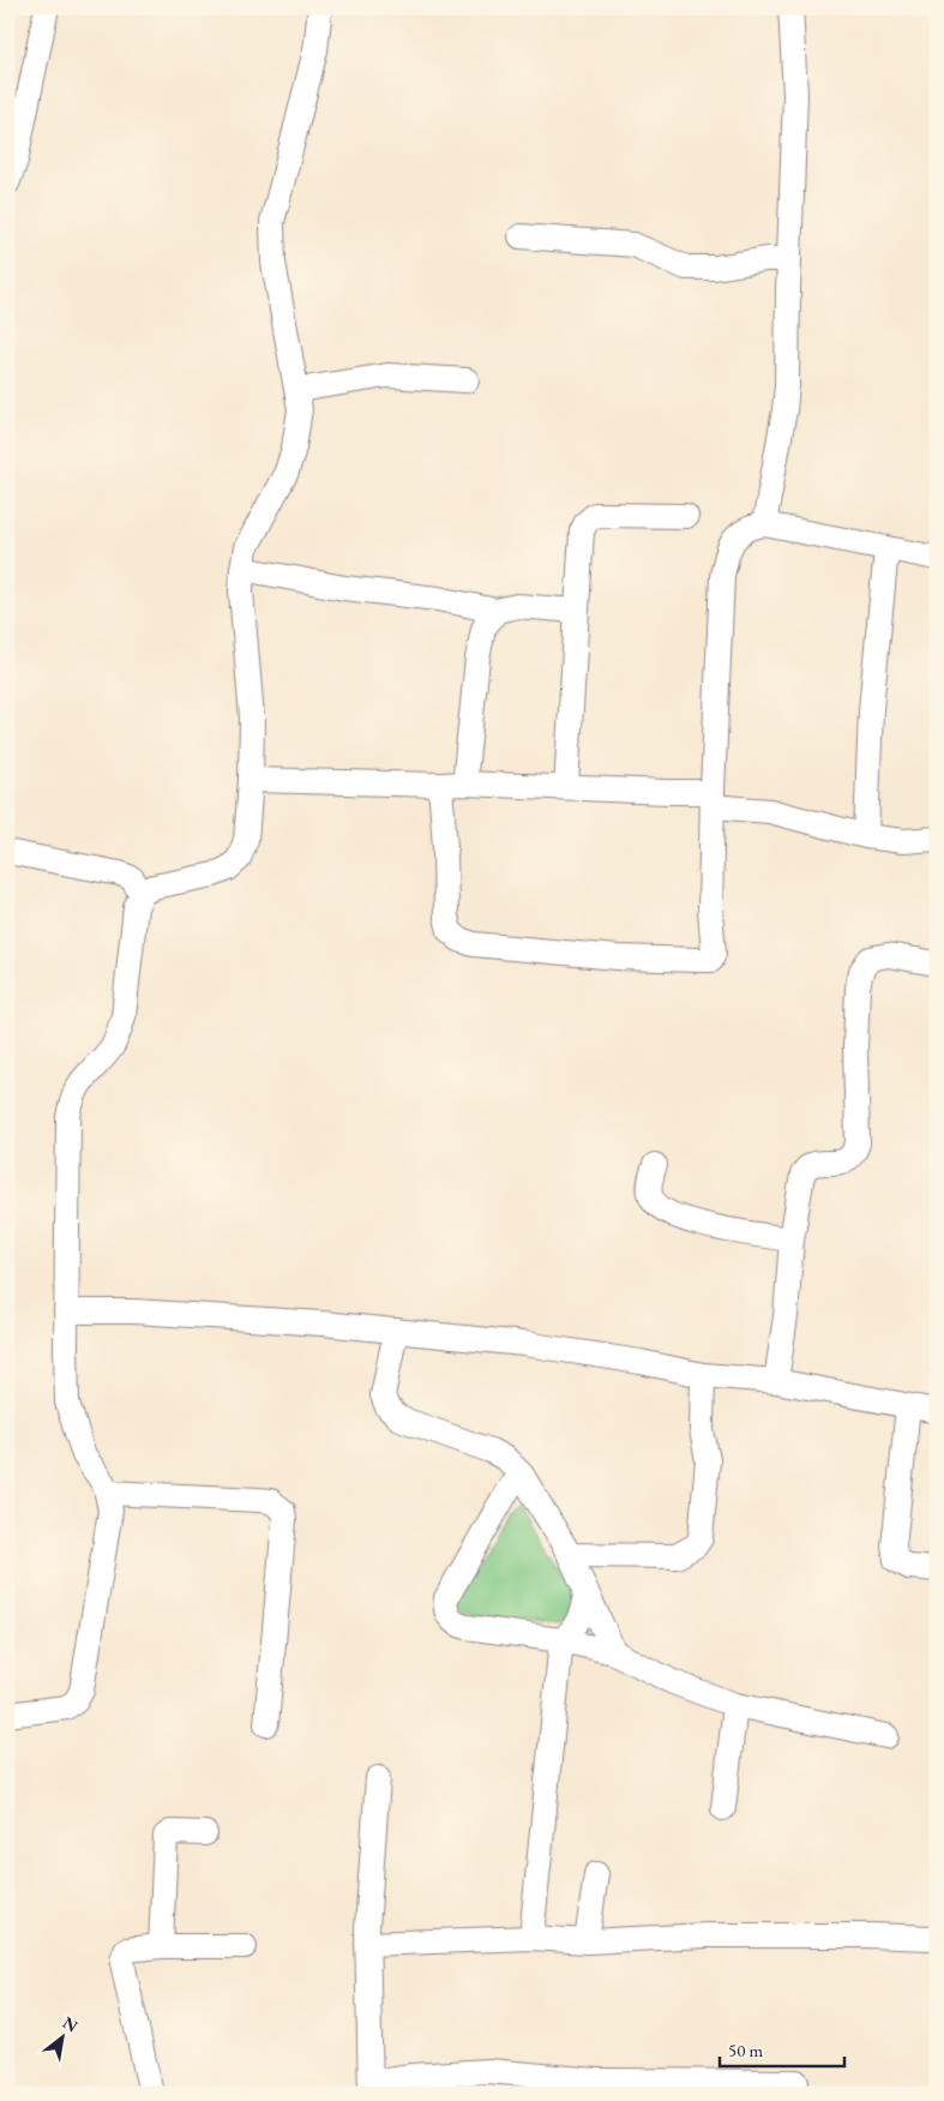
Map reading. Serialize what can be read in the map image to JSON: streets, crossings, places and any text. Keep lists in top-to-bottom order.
{
  "scale_bar": "50 m",
  "north": "top right"
}
